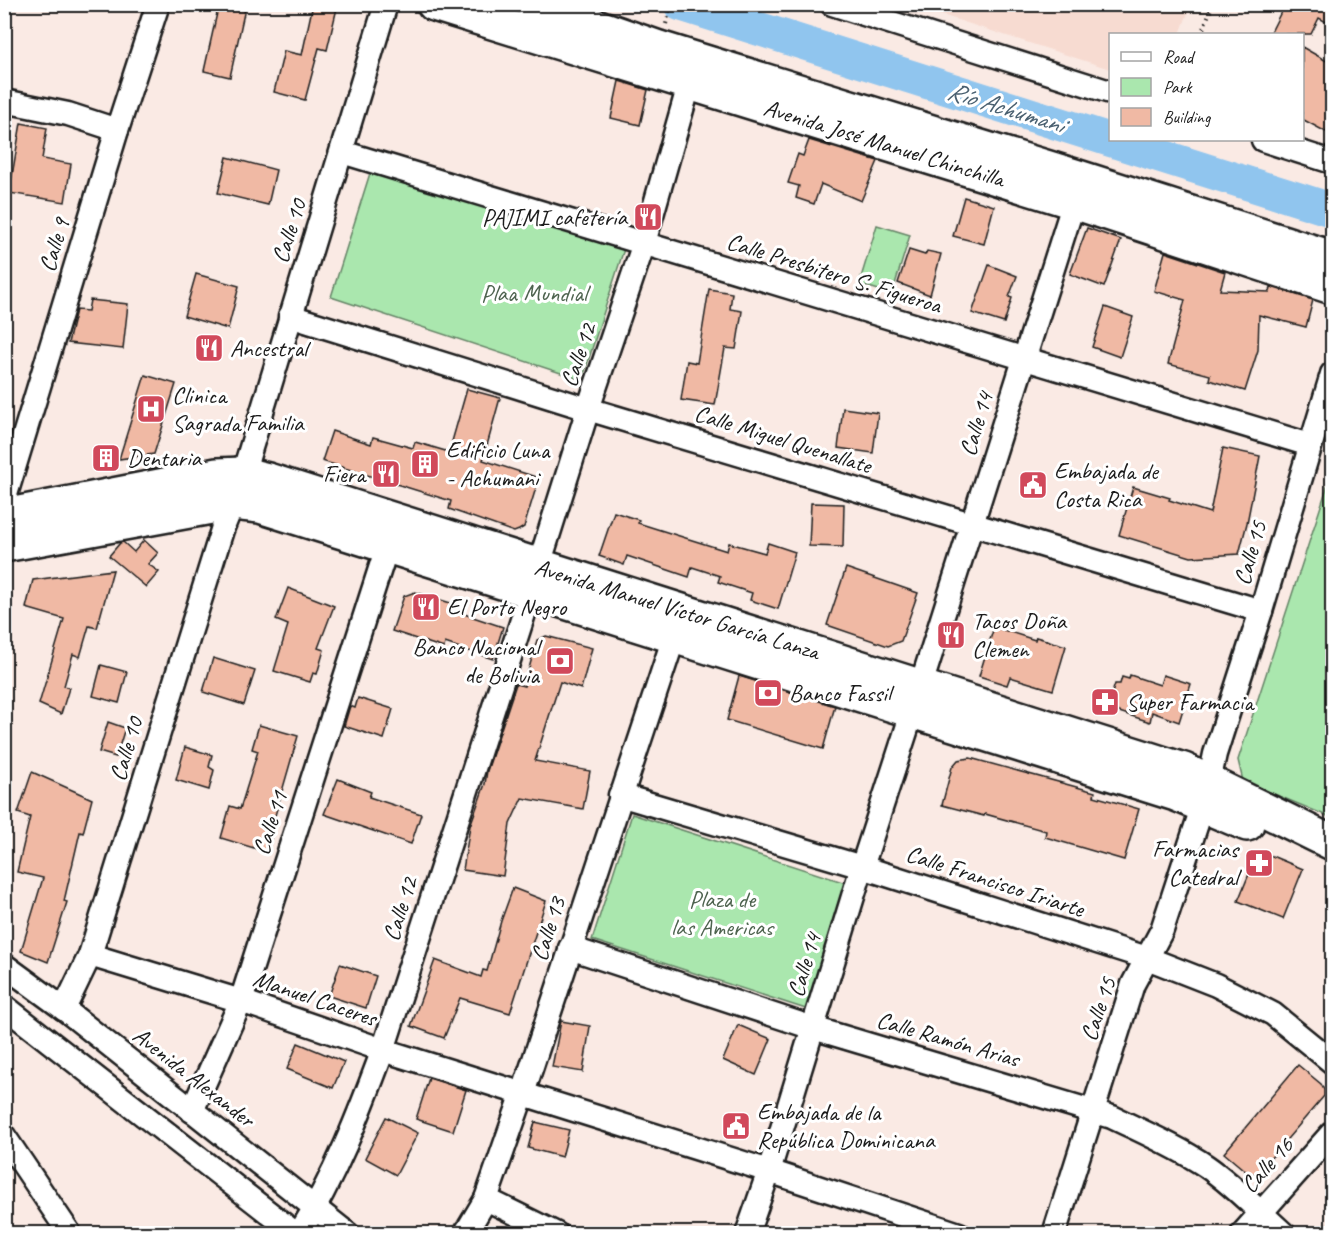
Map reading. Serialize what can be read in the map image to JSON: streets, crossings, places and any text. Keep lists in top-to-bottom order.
{
  "streets": {
    "main road": ["Avenida José Manuel Chinchilla", "Avenida Manuel Víctor García Lanza"],
    "street": [
      "Calle 10",
      "Calle 9",
      "Calle Presbitero S. Figueroa",
      "Calle 12",
      "Calle 14",
      "Calle Miguel Quenallate",
      "Calle 15",
      "Calle 11",
      "Calle Francisco Iriarte",
      "Calle 13",
      "Manuel Caceres",
      "Calle Ramón Arias",
      "Avenida Alexander",
      "Calle 16"
    ]
  },
  "crossings": [
    ["Avenida José Manuel Chinchilla", "Calle 12"],
    ["Avenida José Manuel Chinchilla", "Calle 14"],
    ["Calle 10", "Calle Presbitero S. Figueroa"],
    ["Calle 10", "Calle Miguel Quenallate"],
    ["Calle 10", "Avenida Manuel Víctor García Lanza"],
    ["Calle 10", "Manuel Caceres"],
    ["Calle 10", "Avenida Alexander"],
    ["Calle Presbitero S. Figueroa", "Calle 12"],
    ["Calle Presbitero S. Figueroa", "Calle 14"],
    ["Calle Presbitero S. Figueroa", "Calle 15"],
    ["Calle 12", "Calle Miguel Quenallate"],
    ["Calle 12", "Avenida Manuel Víctor García Lanza"],
    ["Calle 12", "Manuel Caceres"],
    ["Calle 12", "Avenida Alexander"],
    ["Calle 14", "Calle Miguel Quenallate"],
    ["Calle 14", "Avenida Manuel Víctor García Lanza"],
    ["Calle 14", "Calle Francisco Iriarte"],
    ["Calle 14", "Manuel Caceres"],
    ["Calle 14", "Calle Ramón Arias"],
    ["Calle Miguel Quenallate", "Calle 15"],
    ["Calle 15", "Avenida Manuel Víctor García Lanza"],
    ["Calle 15", "Calle Francisco Iriarte"],
    ["Calle 15", "Calle Ramón Arias"],
    ["Avenida Manuel Víctor García Lanza", "Calle 11"],
    ["Avenida Manuel Víctor García Lanza", "Calle 13"],
    ["Calle 11", "Manuel Caceres"],
    ["Calle 11", "Avenida Alexander"],
    ["Calle Francisco Iriarte", "Calle 13"],
    ["Calle 13", "Manuel Caceres"],
    ["Calle 13", "Calle Ramón Arias"],
    ["Calle Ramón Arias", "Calle 16"]
  ],
  "water": ["Río Achumani"],
  "parks": ["Plaa Mundial", "Plaza de las Americas"],
  "places": {
    "restaurant": [
      "PAJIMI cafetería",
      "Ancestral",
      "Fiera",
      "El Porto Negro",
      "Tacos Doña Clemen"
    ],
    "hospital": ["Clinica Sagrada Familia"],
    "building": ["Dentaria", "Edificio Luna - Achumani"],
    "public building": ["Embajada de Costa Rica", "Embajada de la República Dominicana"],
    "bank": ["Banco Nacional de Bolivia", "Banco Fassil"],
    "pharmacy": ["Super Farmacia", "Farmacias Catedral"]
  },
  "legend": ["Road", "Park", "Building"]
}
